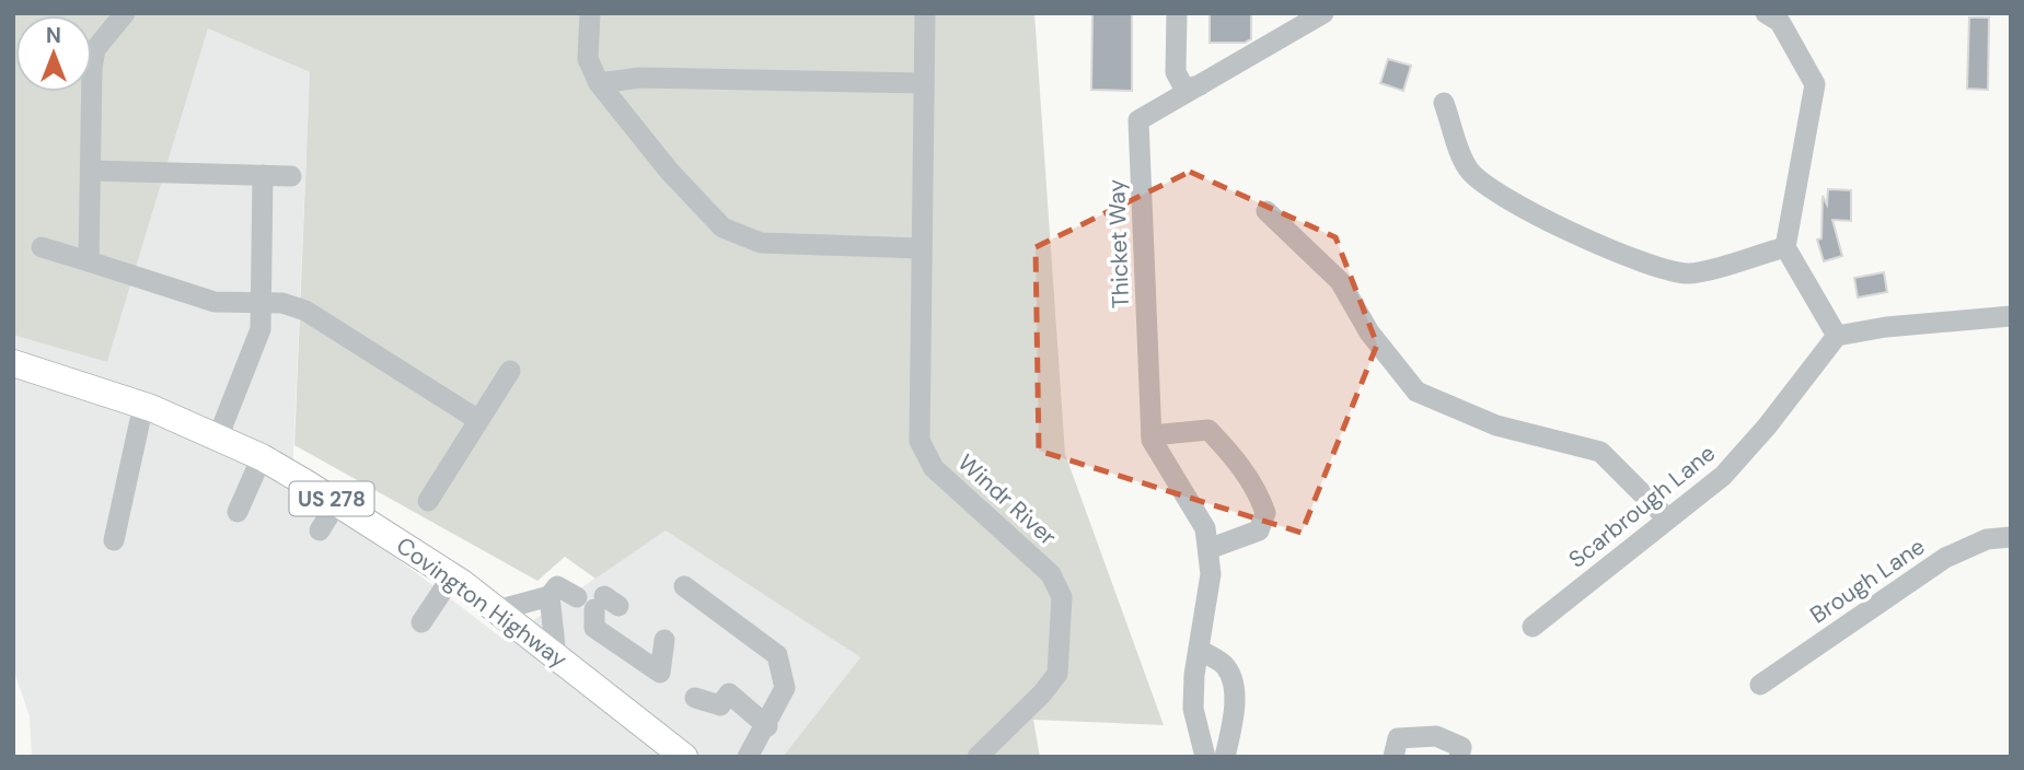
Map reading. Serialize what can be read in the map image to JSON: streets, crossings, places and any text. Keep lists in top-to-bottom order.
{
  "streets": {
    "main road": ["US 278", "Covington Highway"],
    "street": [
      "Thicket Way",
      "Windr River",
      "Scarbrough Lane",
      "Brough Lane"
    ]
  },
  "north": "top"
}
